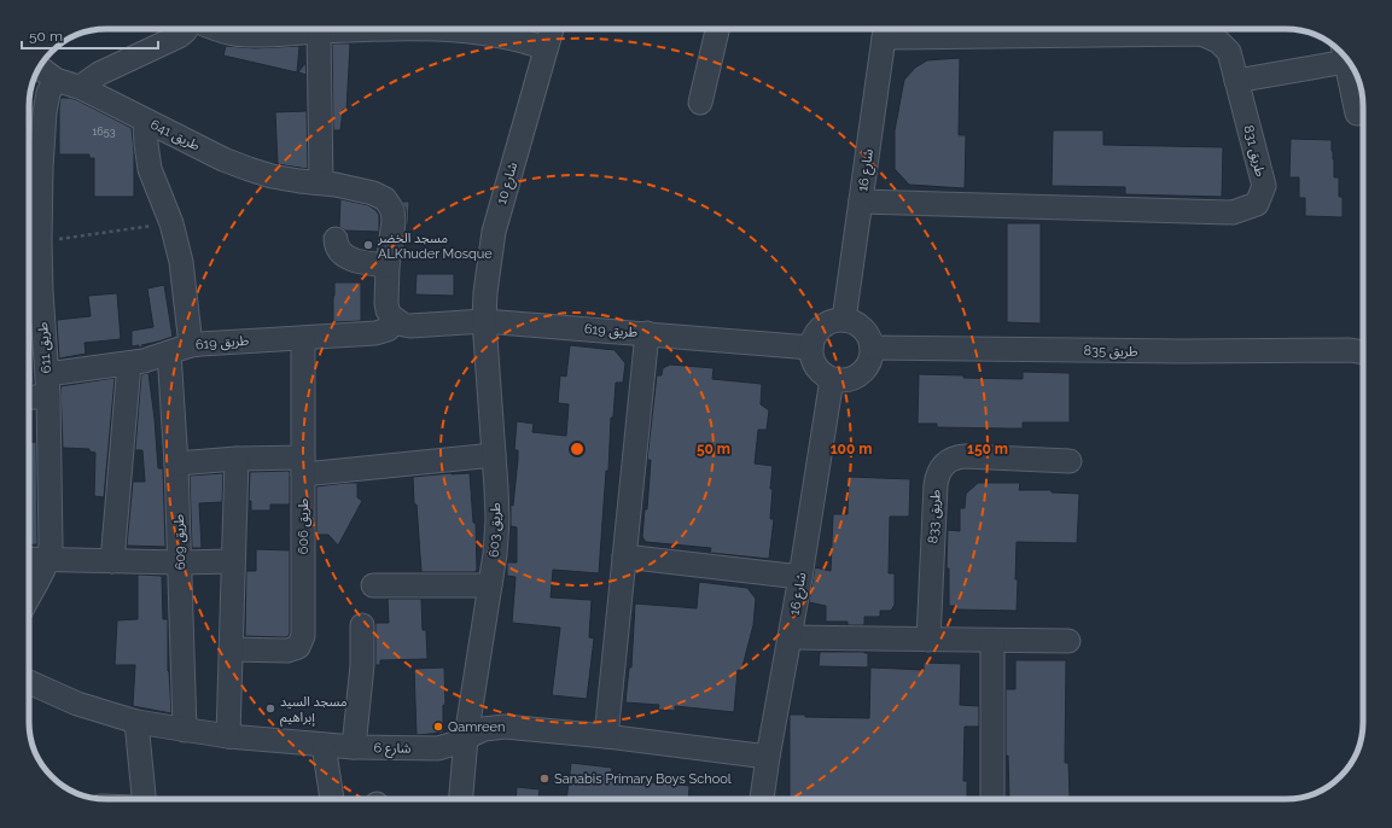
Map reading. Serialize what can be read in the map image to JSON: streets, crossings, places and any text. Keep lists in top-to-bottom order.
{
  "streets": {
    "street": [
      "طريق 641",
      "طريق 831",
      "شارع 16",
      "شارع 10",
      "طريق 619",
      "طريق 611",
      "طريق 835",
      "طريق 833",
      "طريق 606",
      "طريق 603",
      "طريق 609",
      "شارع 6"
    ]
  },
  "crossings": [
    ["طريق 641", "طريق 611"],
    ["طريق 831", "شارع 16"],
    ["شارع 16", "طريق 619"],
    ["شارع 16", "طريق 835"],
    ["شارع 16", "شارع 6"],
    ["شارع 10", "طريق 619"],
    ["شارع 10", "طريق 603"],
    ["طريق 619", "طريق 611"],
    ["طريق 619", "طريق 835"],
    ["طريق 619", "طريق 606"],
    ["طريق 619", "طريق 603"],
    ["طريق 619", "طريق 609"],
    ["طريق 603", "شارع 6"],
    ["طريق 609", "شارع 6"]
  ],
  "places": [
    "مسجد الخضر ALKhuder Mosque",
    "مسجد السيد إبراهيم",
    "Qamreen",
    "Sanabis Primary Boys School"
  ],
  "house_numbers": ["1653"],
  "scale_bar": "50 m",
  "rings": ["50 m", "100 m", "150 m"]
}
